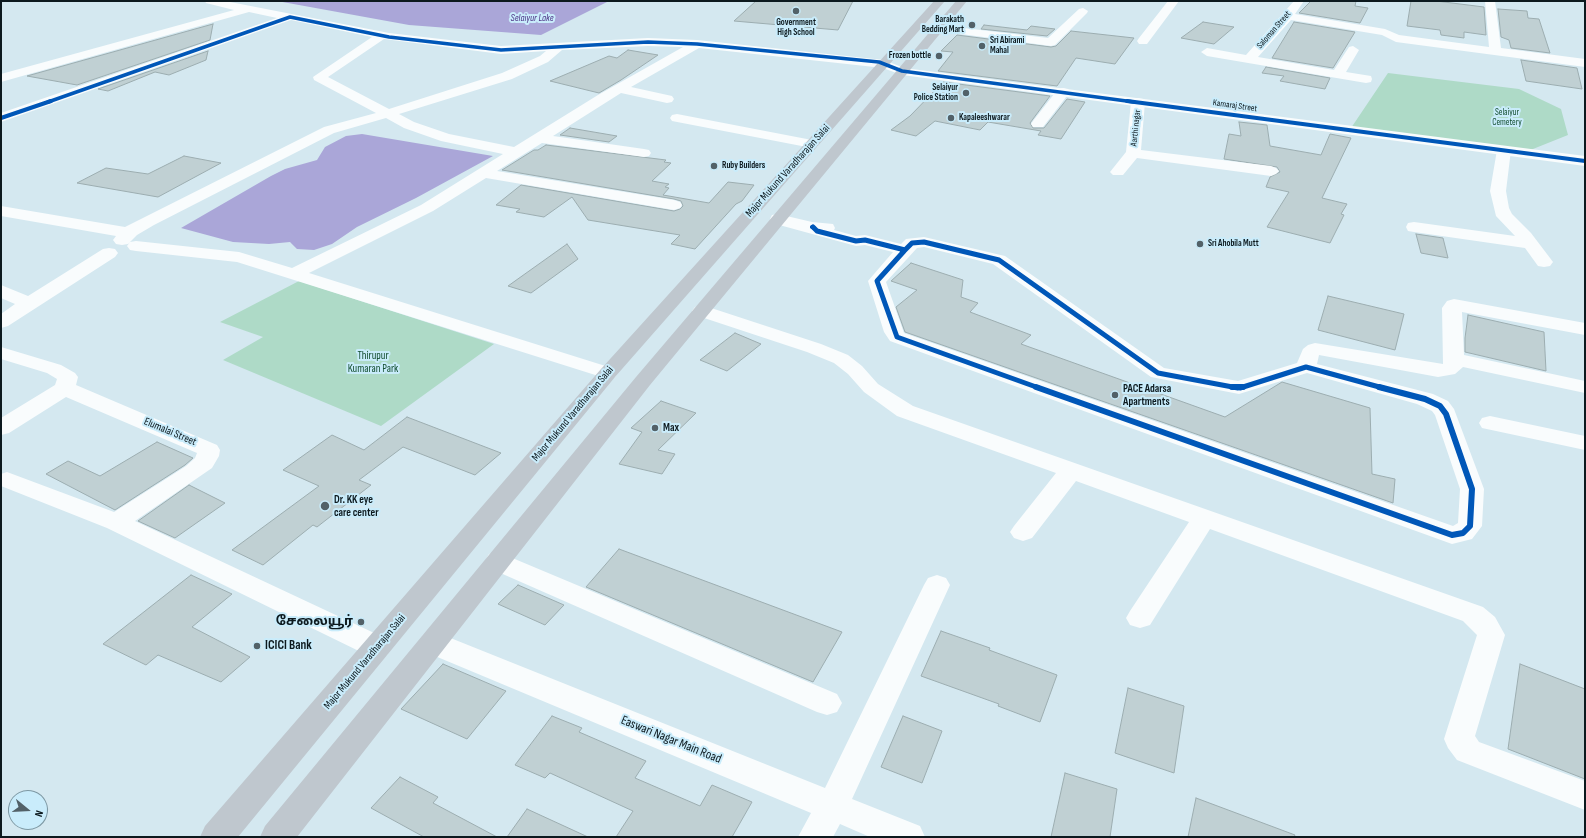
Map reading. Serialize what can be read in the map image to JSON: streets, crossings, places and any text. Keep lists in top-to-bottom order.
{
  "streets": {
    "main road": ["Major Mukund Varadharajan Salai"],
    "street": [
      "Saloman Street",
      "Kamaraj Street",
      "Aarthi nagar",
      "Elumalai Street",
      "Easwari Nagar Main Road"
    ]
  },
  "crossings": [
    ["Kamaraj Street", "Aarthi nagar"],
    ["Kamaraj Street", "Major Mukund Varadharajan Salai"],
    ["Major Mukund Varadharajan Salai", "Easwari Nagar Main Road"]
  ],
  "water": ["Selaiyur Lake"],
  "parks": ["Selaiyur Cemetery", "Thirupur Kumaran Park"],
  "places": [
    "Government High School",
    "Barakath Bedding Mart",
    "Sri Abirami Mahal",
    "Frozen bottle",
    "Selaiyur Police Station",
    "Kapaleeshwarar",
    "Ruby Builders",
    "Sri Ahobila Mutt",
    "PACE Adarsa Apartments",
    "Max",
    "Dr. KK eye care center",
    "சேலையூர்",
    "ICICI Bank"
  ],
  "north": "right"
}
